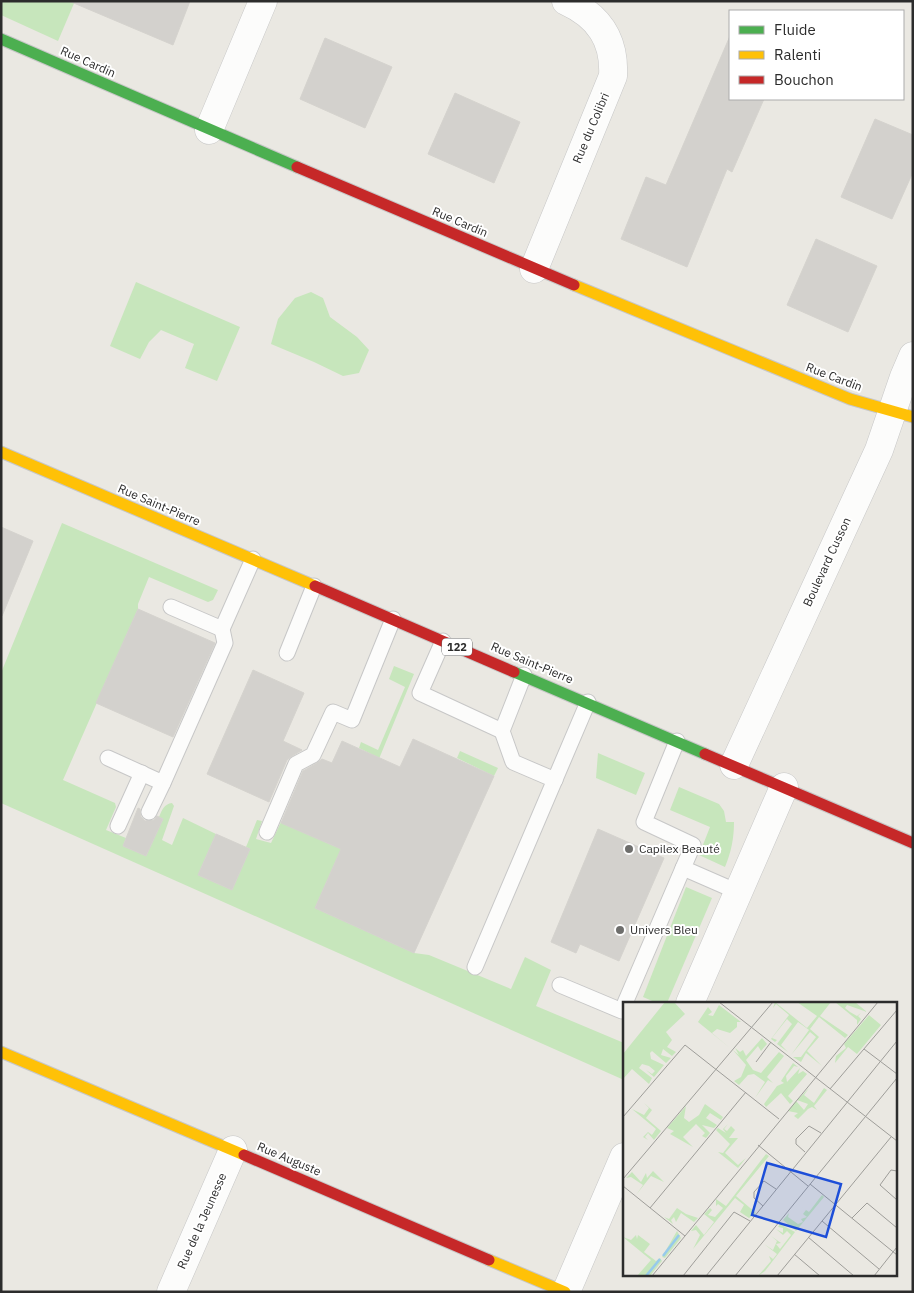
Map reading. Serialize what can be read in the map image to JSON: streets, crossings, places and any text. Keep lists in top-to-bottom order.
{
  "streets": {
    "street": [
      "Rue Cardin",
      "Rue du Colibri",
      "Rue Saint-Pierre",
      "Boulevard Cusson",
      "122",
      "Rue Auguste",
      "Rue de la Jeunesse"
    ]
  },
  "crossings": [
    ["Rue Cardin", "Rue du Colibri"],
    ["Rue Cardin", "Boulevard Cusson"],
    ["Rue Saint-Pierre", "Boulevard Cusson"],
    ["Rue Auguste", "Rue de la Jeunesse"]
  ],
  "places": ["Capilex Beauté", "Univers Bleu"],
  "legend": ["Fluide", "Ralenti", "Bouchon"]
}
